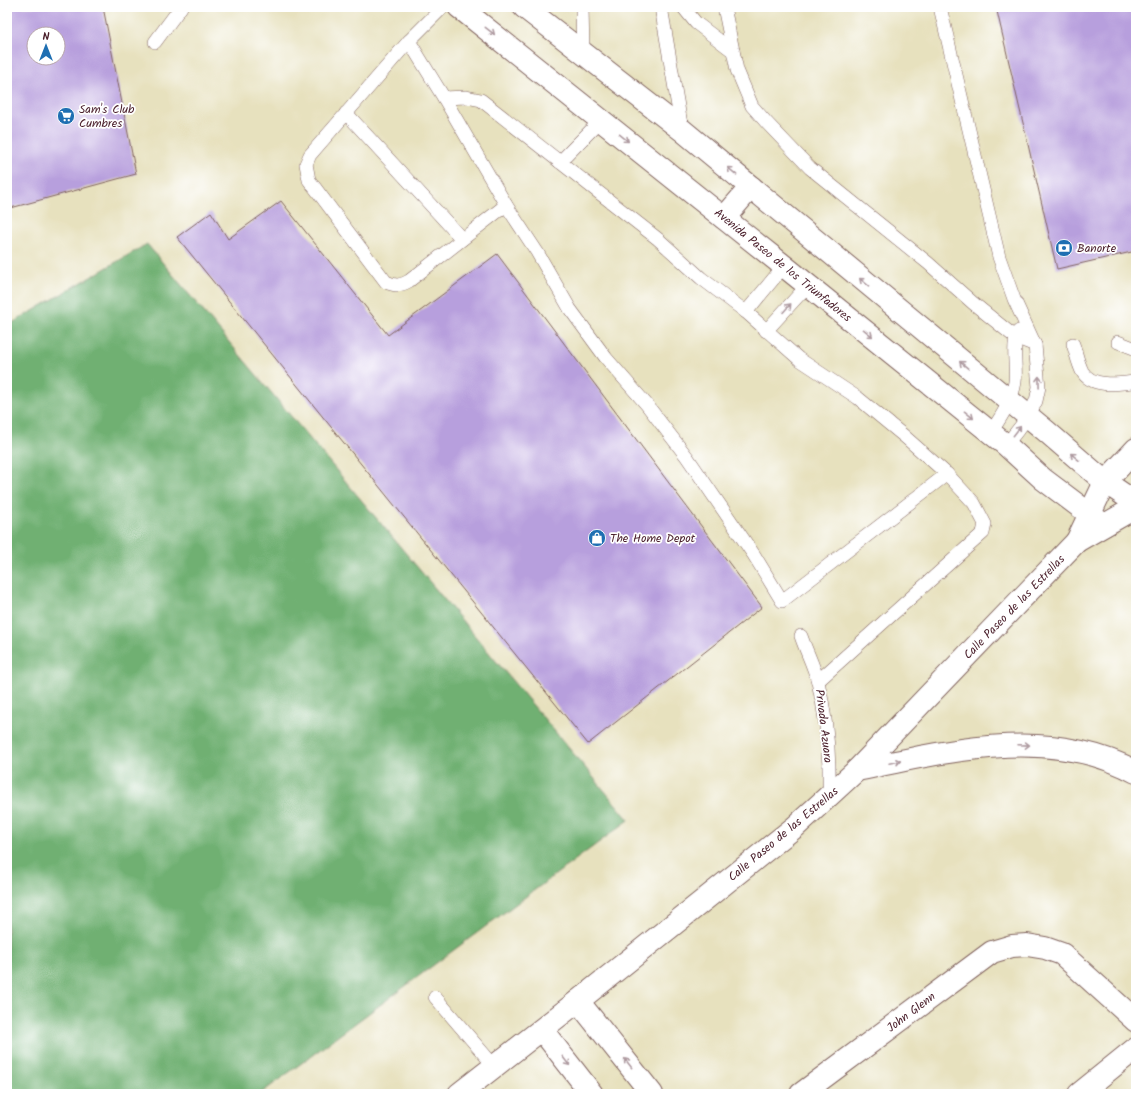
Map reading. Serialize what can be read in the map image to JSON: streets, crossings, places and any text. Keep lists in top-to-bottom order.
{
  "streets": {
    "street": ["Avenida Paseo de los Triunfadores", "Calle Paseo de las Estrellas", "John Glenn"],
    "lane": ["Privada Azuara"]
  },
  "crossings": [
    ["Avenida Paseo de los Triunfadores", "Calle Paseo de las Estrellas"],
    ["Calle Paseo de las Estrellas", "Privada Azuara"]
  ],
  "places": {
    "supermarket": ["Sam's Club Cumbres"],
    "bank": ["Banorte"],
    "shop": ["The Home Depot"]
  },
  "north": "top"
}
